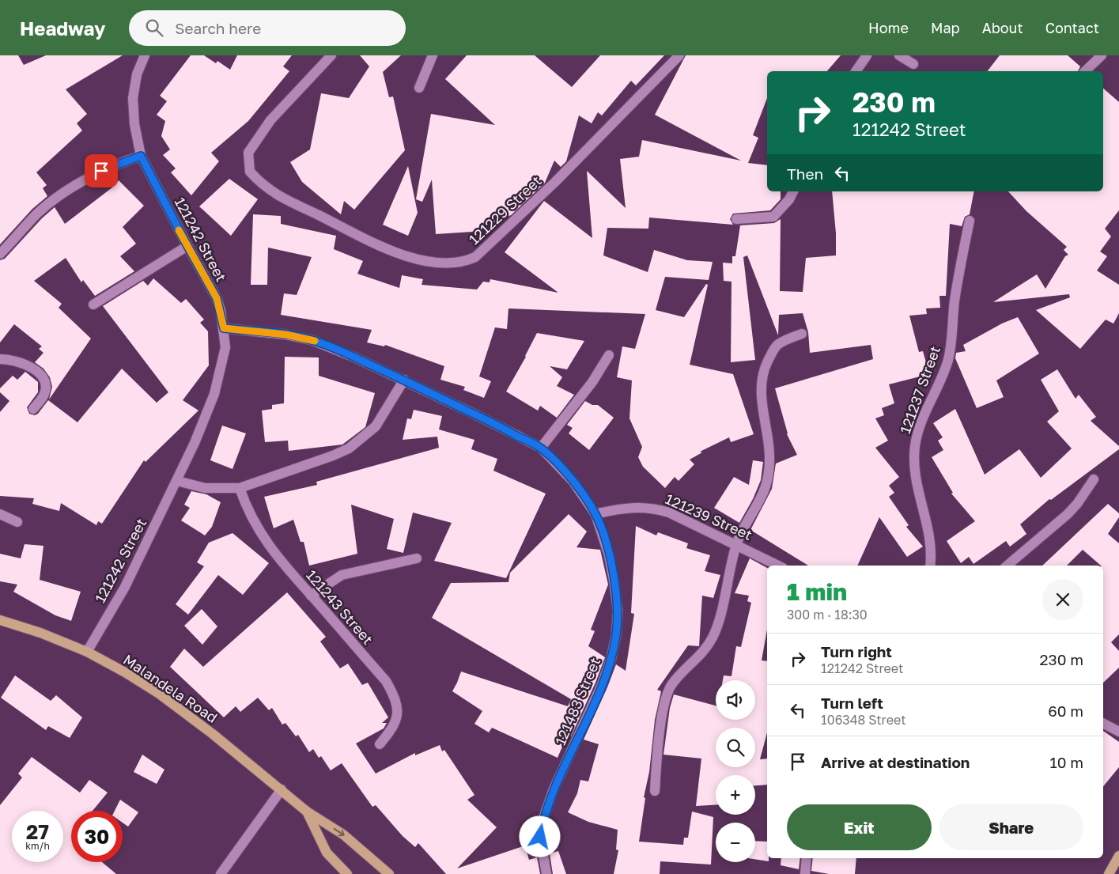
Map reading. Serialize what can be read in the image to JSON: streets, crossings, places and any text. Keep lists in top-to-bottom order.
{
  "streets": {
    "main road": ["Malandela Road"],
    "street": [
      "121229 Street",
      "121242 Street",
      "121237 Street",
      "121239 Street",
      "121243 Street",
      "121483 Street"
    ]
  },
  "crossings": [
    ["121242 Street", "Malandela Road"],
    ["121242 Street", "121483 Street"],
    ["121239 Street", "121483 Street"]
  ],
  "page": {
    "header": "Headway",
    "search": "Search here",
    "nav": [
      "Home",
      "Map",
      "About",
      "Contact"
    ],
    "turn": ["230 m", "121242 Street"],
    "then": "Then",
    "heading": ["1 min", "300 m · 18:30"],
    "list": [
      {
        "name": "Turn right",
        "note": "121242 Street",
        "value": "230 m"
      },
      {
        "name": "Turn left",
        "note": "106348 Street",
        "value": "60 m"
      },
      {
        "name": "Arrive at destination",
        "value": "10 m"
      }
    ],
    "map_buttons": ["+", "−"],
    "buttons": ["Exit", "Share"],
    "speed": "27 km/h",
    "limit": "30"
  }
}
